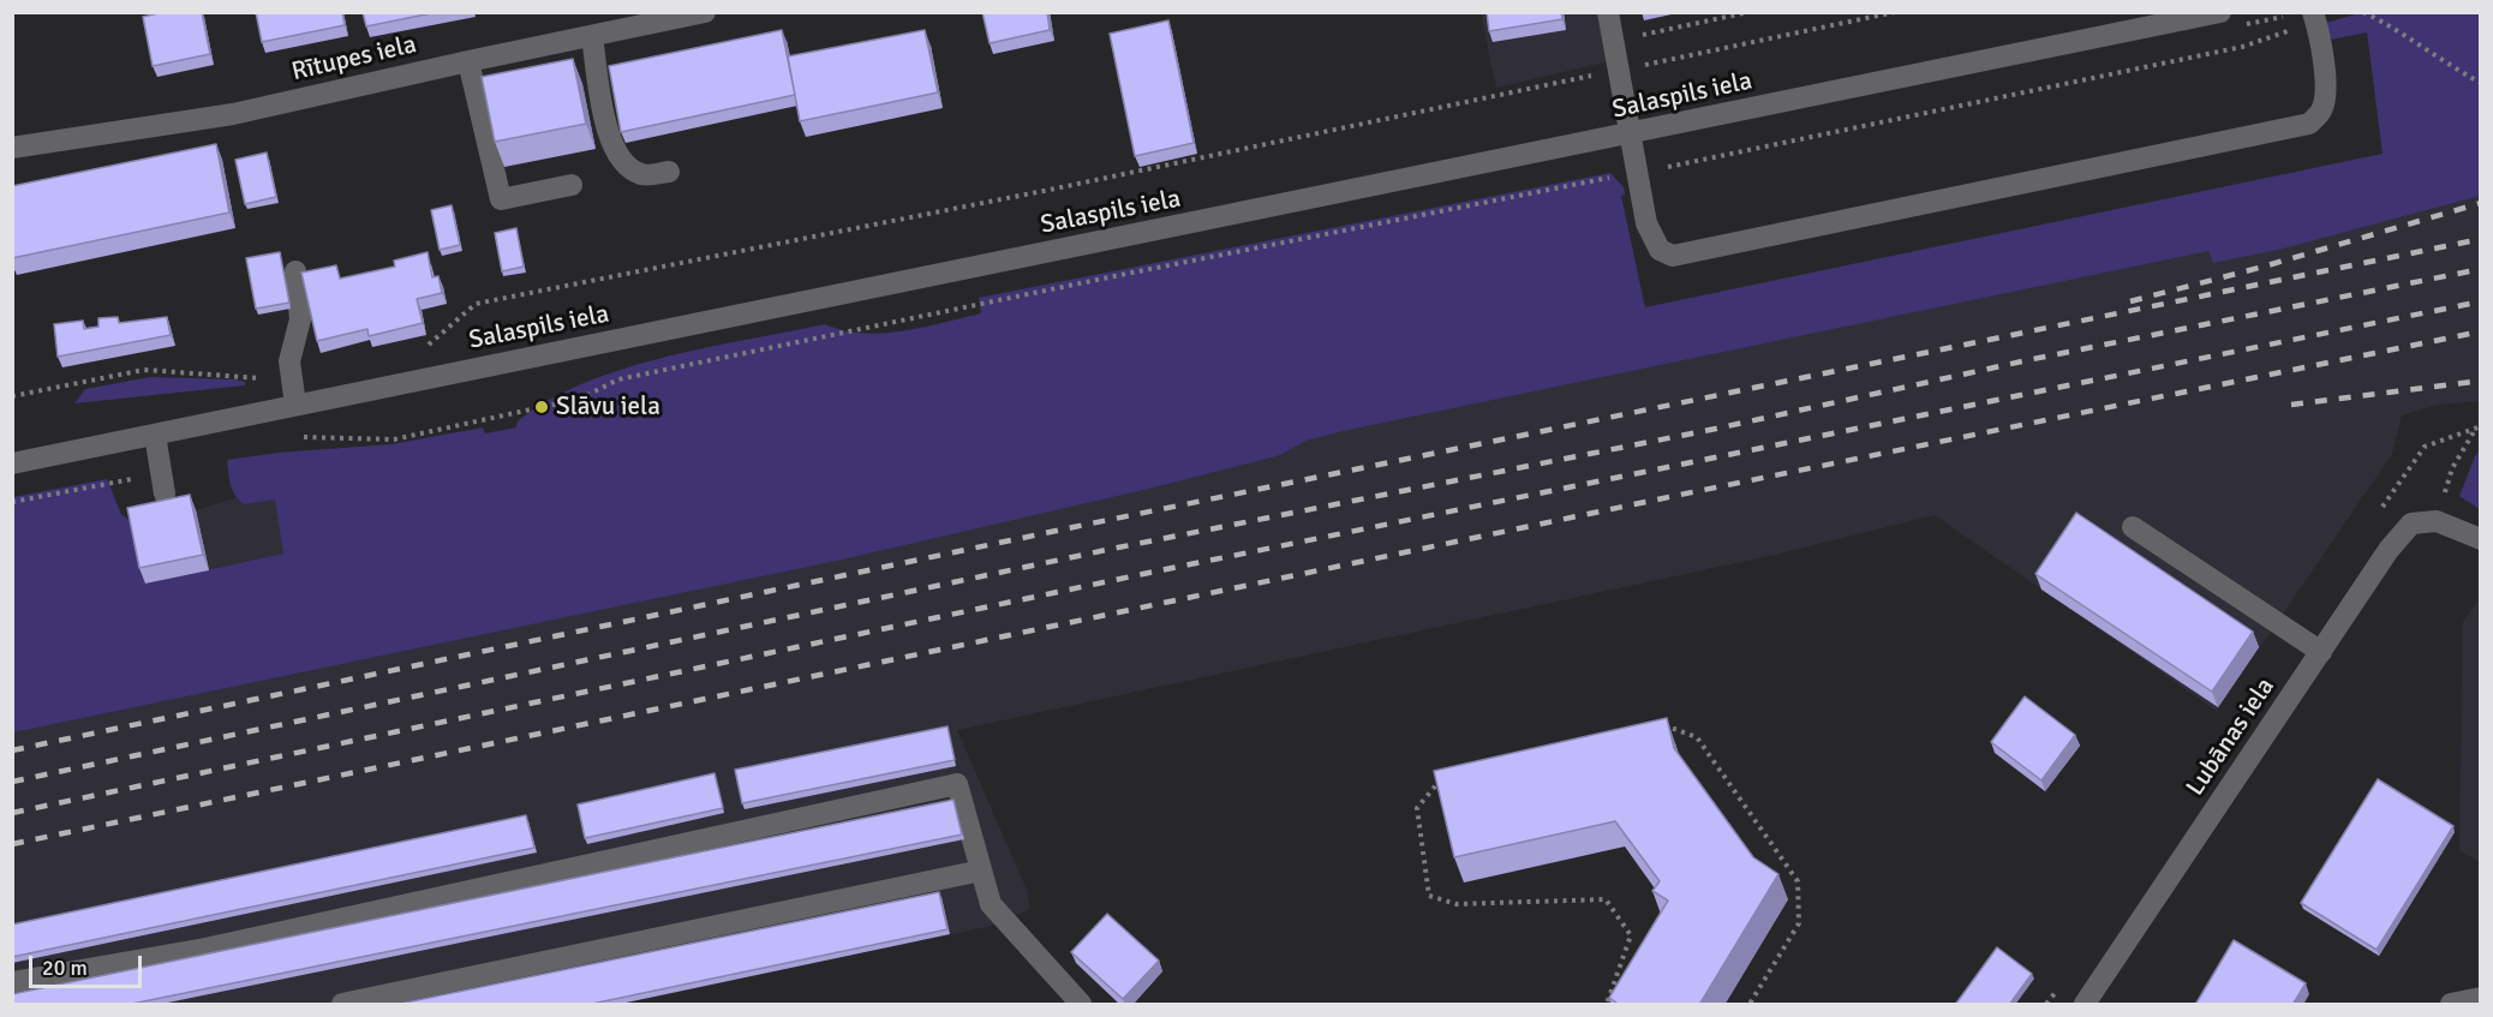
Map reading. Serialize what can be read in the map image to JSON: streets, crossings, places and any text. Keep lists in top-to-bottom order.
{
  "streets": {
    "street": ["Rītupes iela", "Salaspils iela", "Lubānas iela"]
  },
  "places": ["Slāvu iela"],
  "scale_bar": "20 m"
}
